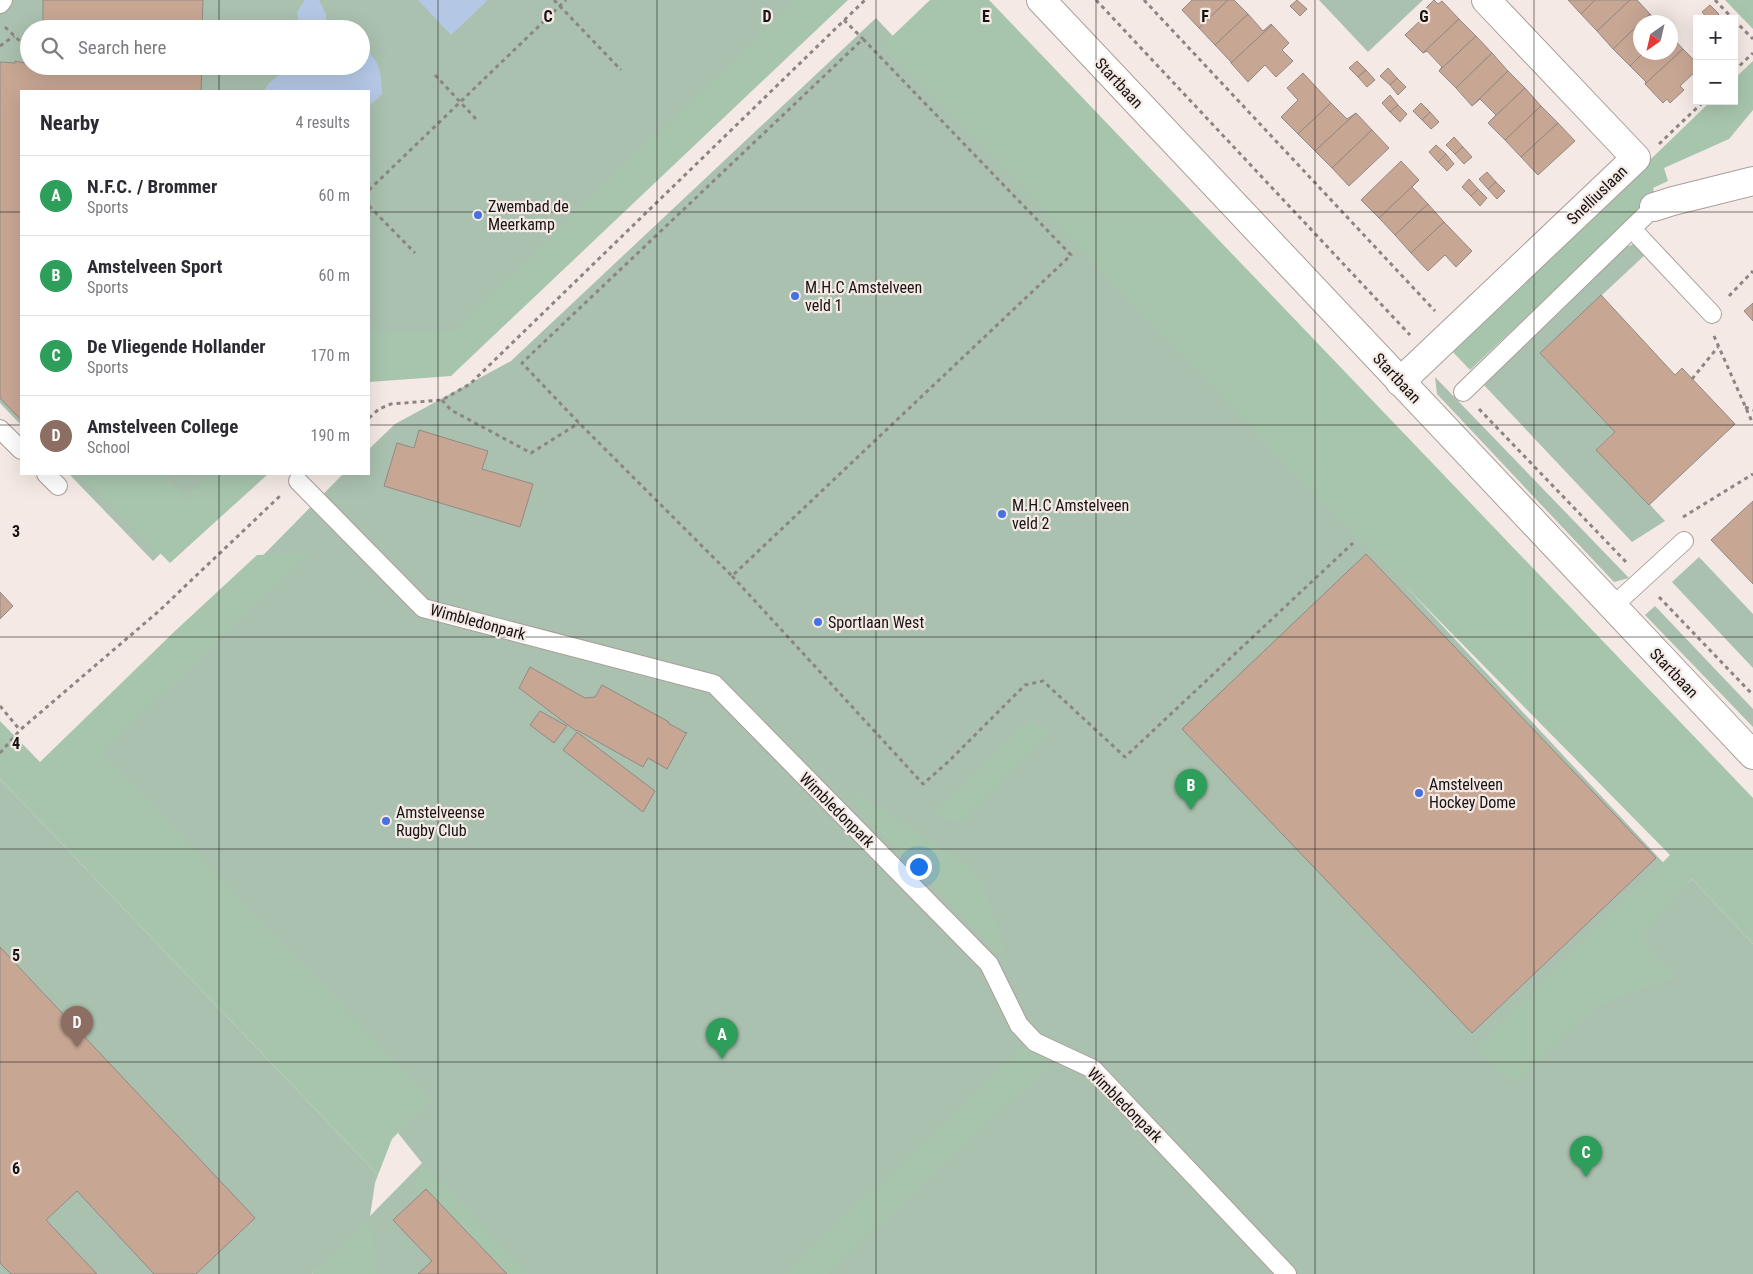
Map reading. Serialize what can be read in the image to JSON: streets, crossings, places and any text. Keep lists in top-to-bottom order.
{
  "streets": {
    "street": ["Startbaan", "Snelliuslaan"],
    "lane": ["Wimbledonpark"]
  },
  "crossings": [
    ["Startbaan", "Snelliuslaan"]
  ],
  "places": [
    "Zwembad de Meerkamp",
    "M.H.C Amstelveen veld 1",
    "M.H.C Amstelveen veld 2",
    "Sportlaan West",
    "Amstelveen Hockey Dome",
    "Amstelveense Rugby Club"
  ],
  "north": "bottom left",
  "page": {
    "map_buttons": ["+", "−"],
    "search": "Search here",
    "heading": ["Nearby", "4 results"],
    "list": [
      {
        "mark": "A",
        "name": "N.F.C. / Brommer",
        "note": "Sports",
        "value": "60 m"
      },
      {
        "mark": "B",
        "name": "Amstelveen Sport",
        "note": "Sports",
        "value": "60 m"
      },
      {
        "mark": "C",
        "name": "De Vliegende Hollander",
        "note": "Sports",
        "value": "170 m"
      },
      {
        "mark": "D",
        "name": "Amstelveen College",
        "note": "School",
        "value": "190 m"
      }
    ],
    "pins": [
      "B",
      "D",
      "A",
      "C"
    ]
  },
  "grid": {
    "columns": [
      "C",
      "D",
      "E",
      "F",
      "G"
    ],
    "rows": [
      "3",
      "4",
      "5",
      "6"
    ]
  }
}
